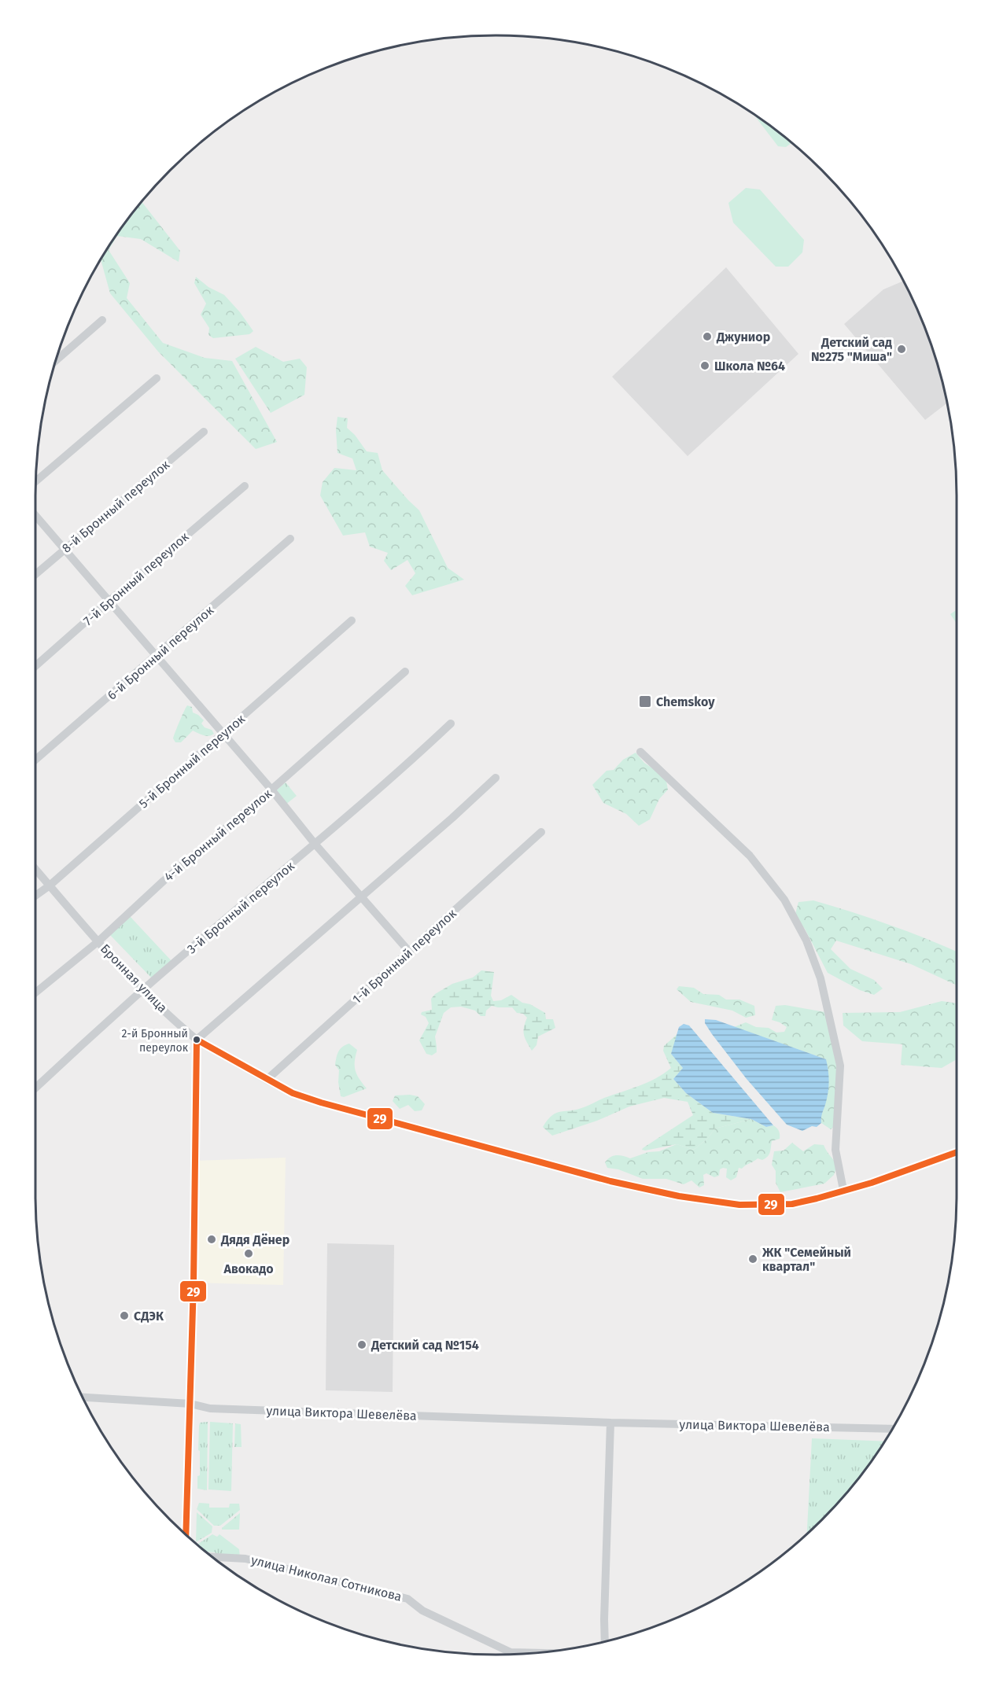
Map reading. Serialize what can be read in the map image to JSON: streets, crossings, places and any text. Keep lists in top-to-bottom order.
{
  "streets": {
    "street": [
      "8-й Бронный переулок",
      "7-й Бронный переулок",
      "6-й Бронный переулок",
      "5-й Бронный переулок",
      "4-й Бронный переулок",
      "3-й Бронный переулок",
      "1-й Бронный переулок",
      "Бронная улица",
      "улица Виктора Шевелёва",
      "улица Николая Сотникова"
    ]
  },
  "crossings": [
    ["5-й Бронный переулок", "Бронная улица"],
    ["4-й Бронный переулок", "Бронная улица"],
    ["3-й Бронный переулок", "Бронная улица"],
    ["1-й Бронный переулок", "Бронная улица"]
  ],
  "places": {
    "other": [
      "Джуниор",
      "Детский сад №275 \"Миша\"",
      "Школа №64",
      "2-й Бронный переулок",
      "Дядя Дёнер",
      "Авокадо",
      "ЖК \"Семейный квартал\"",
      "СДЭК",
      "Детский сад №154"
    ],
    "transit": ["Chemskoy"]
  },
  "lines": ["transit line 29"]
}
